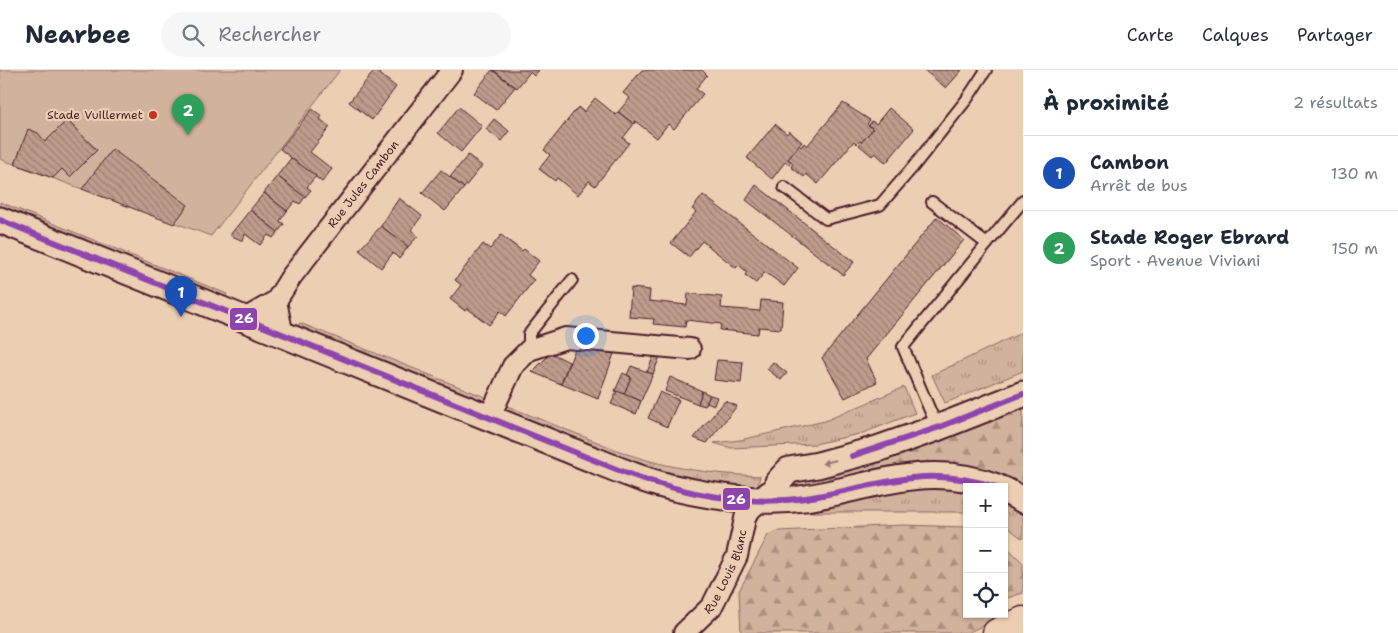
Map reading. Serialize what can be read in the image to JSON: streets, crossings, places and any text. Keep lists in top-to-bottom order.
{
  "streets": {
    "street": ["Rue Jules Cambon", "Rue Louis Blanc"]
  },
  "places": ["Stade Vuillermet"],
  "lines": ["transit line 26"],
  "page": {
    "header": "Nearbee",
    "search": "Rechercher",
    "nav": ["Carte", "Calques", "Partager"],
    "heading": ["À proximité", "2 résultats"],
    "pins": ["2", "1"],
    "list": [
      {
        "mark": "1",
        "name": "Cambon",
        "note": "Arrêt de bus",
        "value": "130 m"
      },
      {
        "mark": "2",
        "name": "Stade Roger Ebrard",
        "note": "Sport · Avenue Viviani",
        "value": "150 m"
      }
    ],
    "map_buttons": ["+", "−"]
  }
}
